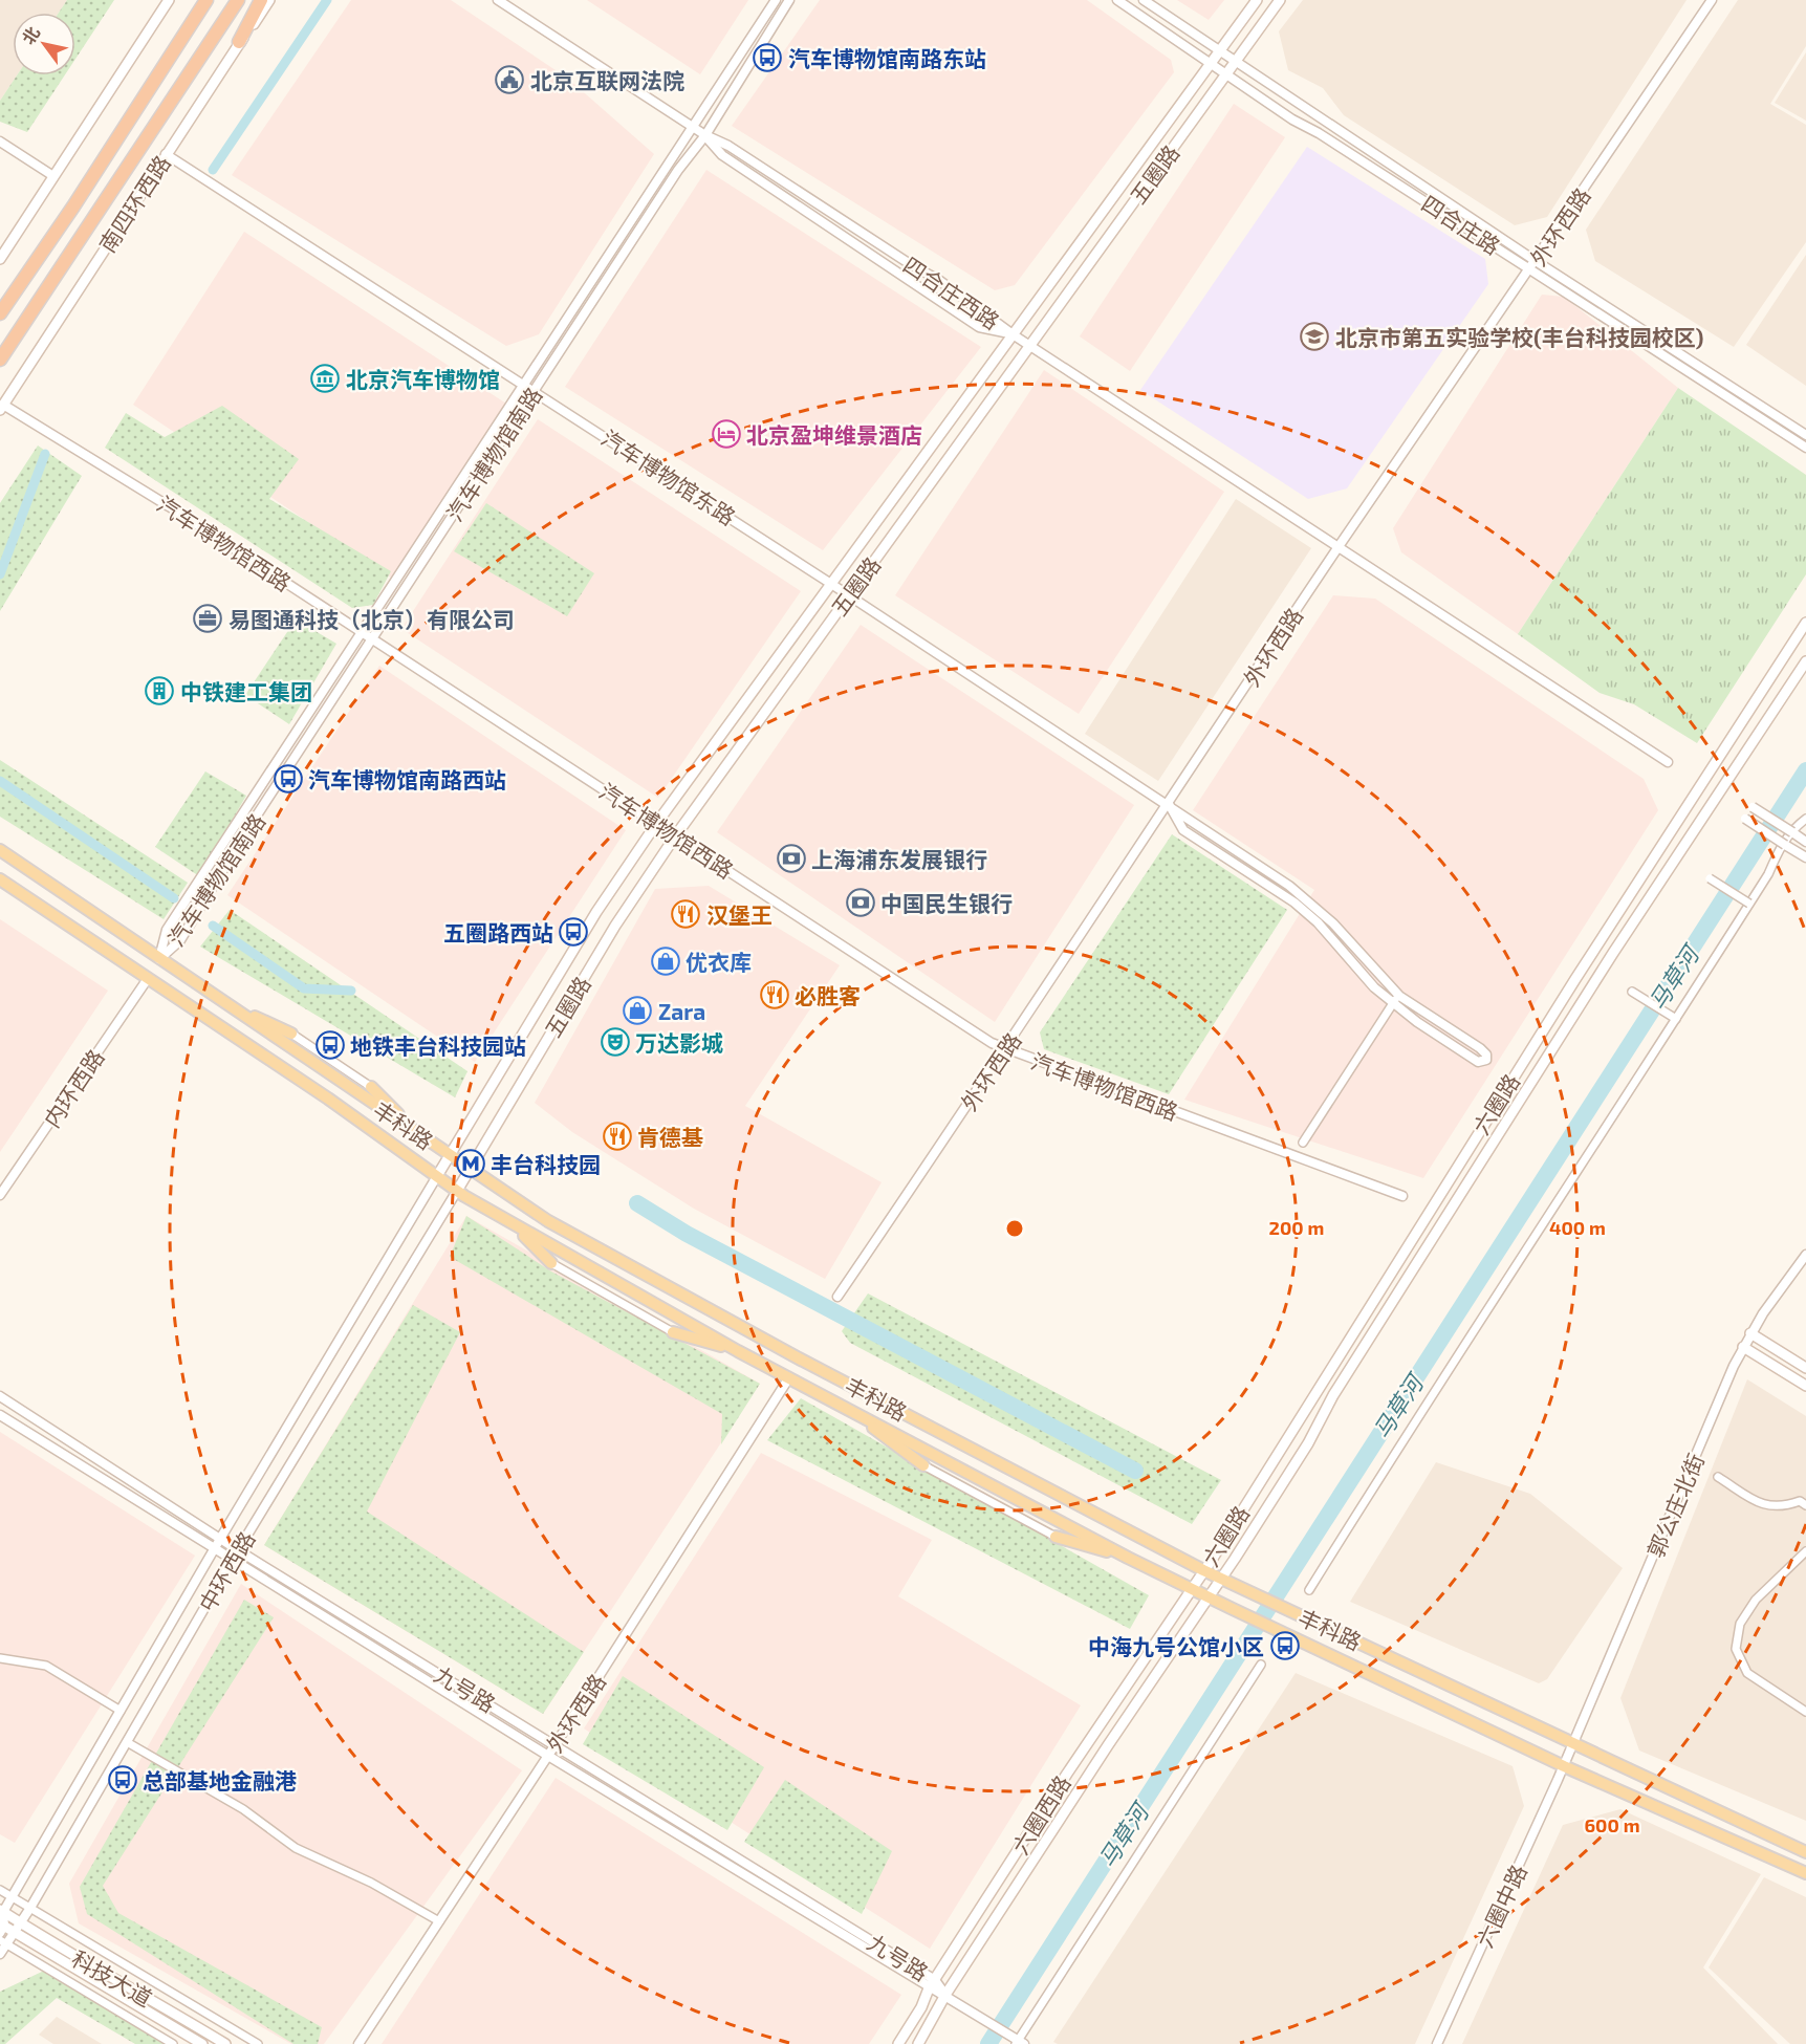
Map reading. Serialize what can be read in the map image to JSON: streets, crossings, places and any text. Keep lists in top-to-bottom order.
{
  "streets": {
    "highway": ["南四环西路"],
    "main road": [
      "五圈路",
      "六圈路",
      "丰科路",
      "六圈西路",
      "科技大道"
    ],
    "street": [
      "四合庄路",
      "外环西路",
      "四合庄西路",
      "汽车博物馆南路",
      "汽车博物馆东路",
      "汽车博物馆西路",
      "内环西路",
      "郭公庄北街",
      "中环西路",
      "九号路",
      "六圈中路"
    ]
  },
  "crossings": [
    ["五圈路", "四合庄路"],
    ["五圈路", "四合庄西路"],
    ["五圈路", "汽车博物馆东路"],
    ["五圈路", "汽车博物馆西路"],
    ["五圈路", "丰科路"],
    ["五圈路", "中环西路"],
    ["南四环西路", "汽车博物馆东路"],
    ["南四环西路", "汽车博物馆西路"],
    ["四合庄路", "外环西路"],
    ["外环西路", "汽车博物馆东路"],
    ["外环西路", "汽车博物馆西路"],
    ["外环西路", "丰科路"],
    ["外环西路", "九号路"],
    ["四合庄西路", "汽车博物馆南路"],
    ["汽车博物馆南路", "汽车博物馆东路"],
    ["汽车博物馆南路", "汽车博物馆西路"],
    ["汽车博物馆南路", "丰科路"],
    ["内环西路", "丰科路"],
    ["六圈路", "丰科路"],
    ["六圈路", "六圈西路"],
    ["丰科路", "郭公庄北街"],
    ["丰科路", "中环西路"],
    ["丰科路", "六圈西路"],
    ["丰科路", "六圈中路"],
    ["郭公庄北街", "六圈中路"],
    ["中环西路", "九号路"],
    ["中环西路", "科技大道"],
    ["九号路", "六圈西路"]
  ],
  "water": ["马草河"],
  "places": {
    "bus stop": [
      "汽车博物馆南路东站",
      "汽车博物馆南路西站",
      "五圈路西站",
      "地铁丰台科技园站",
      "中海九号公馆小区",
      "总部基地金融港"
    ],
    "public building": ["北京互联网法院"],
    "school or university": ["北京市第五实验学校(丰台科技园校区)"],
    "museum": ["北京汽车博物馆"],
    "hotel": ["北京盈坤维景酒店"],
    "office": ["易图通科技（北京）有限公司"],
    "building": ["中铁建工集团"],
    "bank": ["上海浦东发展银行", "中国民生银行"],
    "restaurant": ["汉堡王", "必胜客", "肯德基"],
    "shop": ["优衣库", "Zara"],
    "theatre": ["万达影城"],
    "metro station": ["丰台科技园"]
  },
  "north": "top left",
  "rings": ["200 m", "400 m", "600 m"]
}
